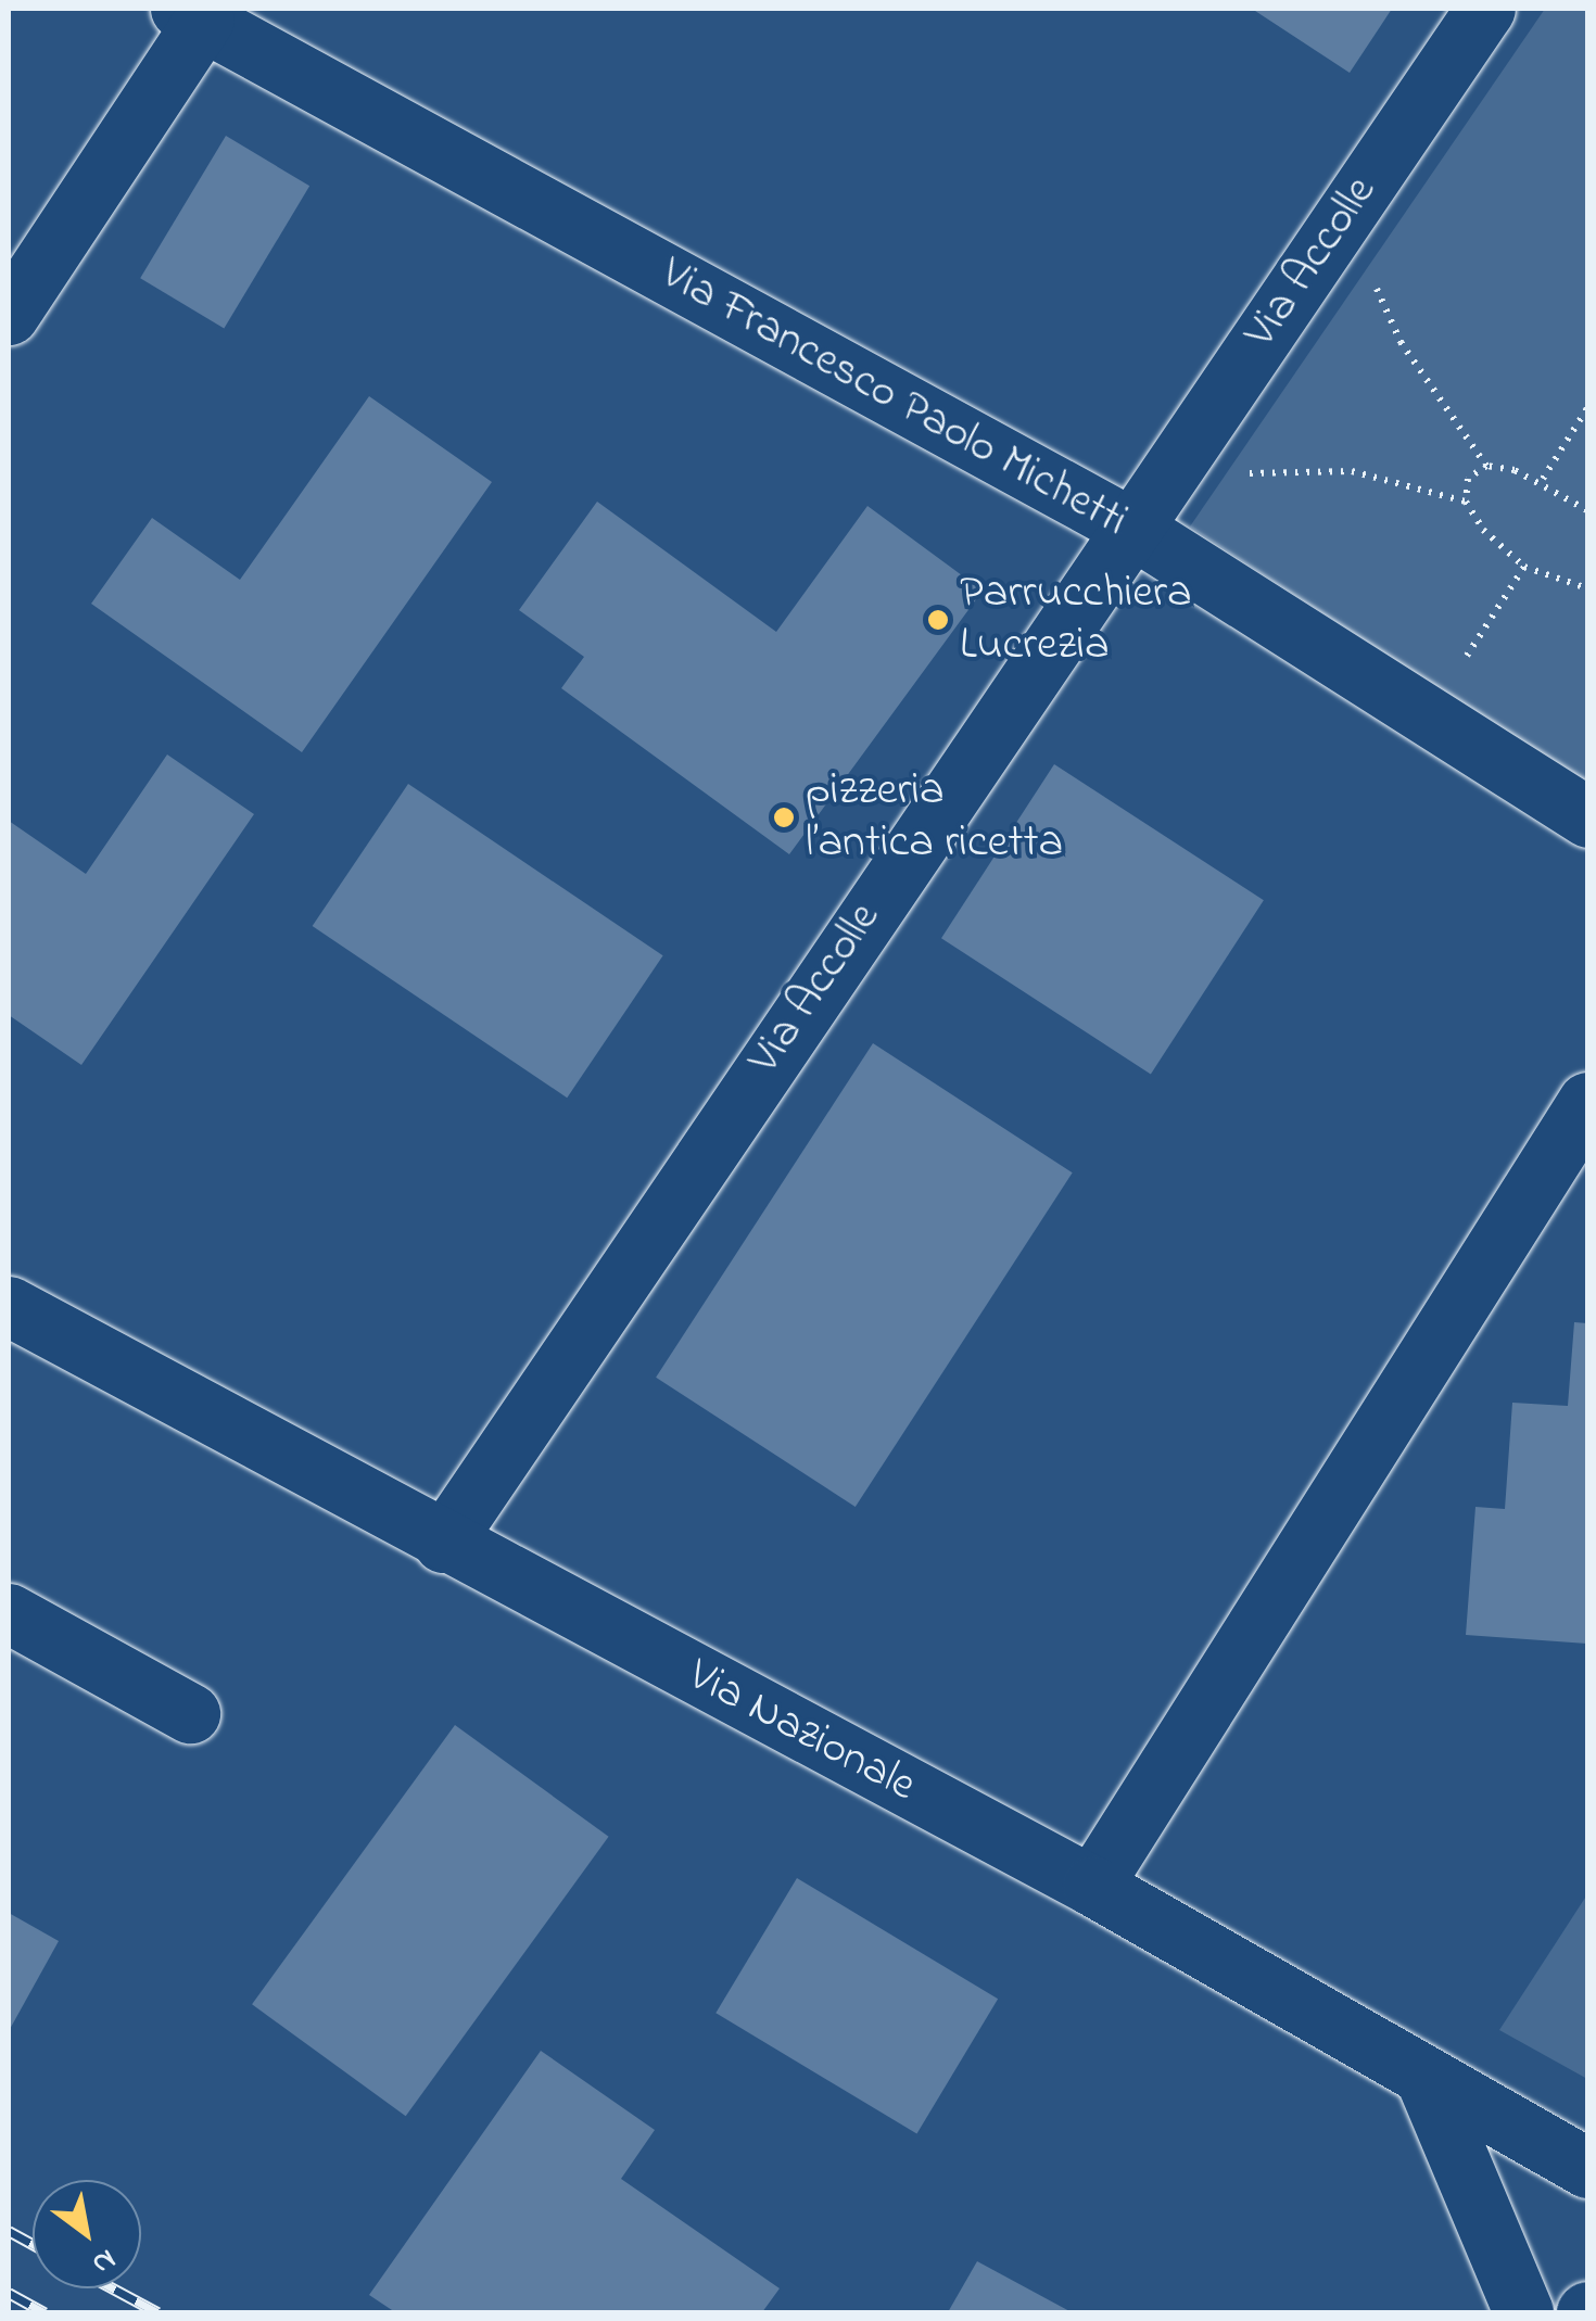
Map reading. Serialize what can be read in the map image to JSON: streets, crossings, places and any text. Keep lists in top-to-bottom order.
{
  "streets": {
    "street": ["Via Accolle", "Via Francesco Paolo Michetti", "Via Nazionale"]
  },
  "crossings": [
    ["Via Accolle", "Via Francesco Paolo Michetti"],
    ["Via Accolle", "Via Nazionale"]
  ],
  "places": ["Parrucchiera Lucrezia", "pizzeria l’antica ricetta"],
  "north": "bottom right"
}
